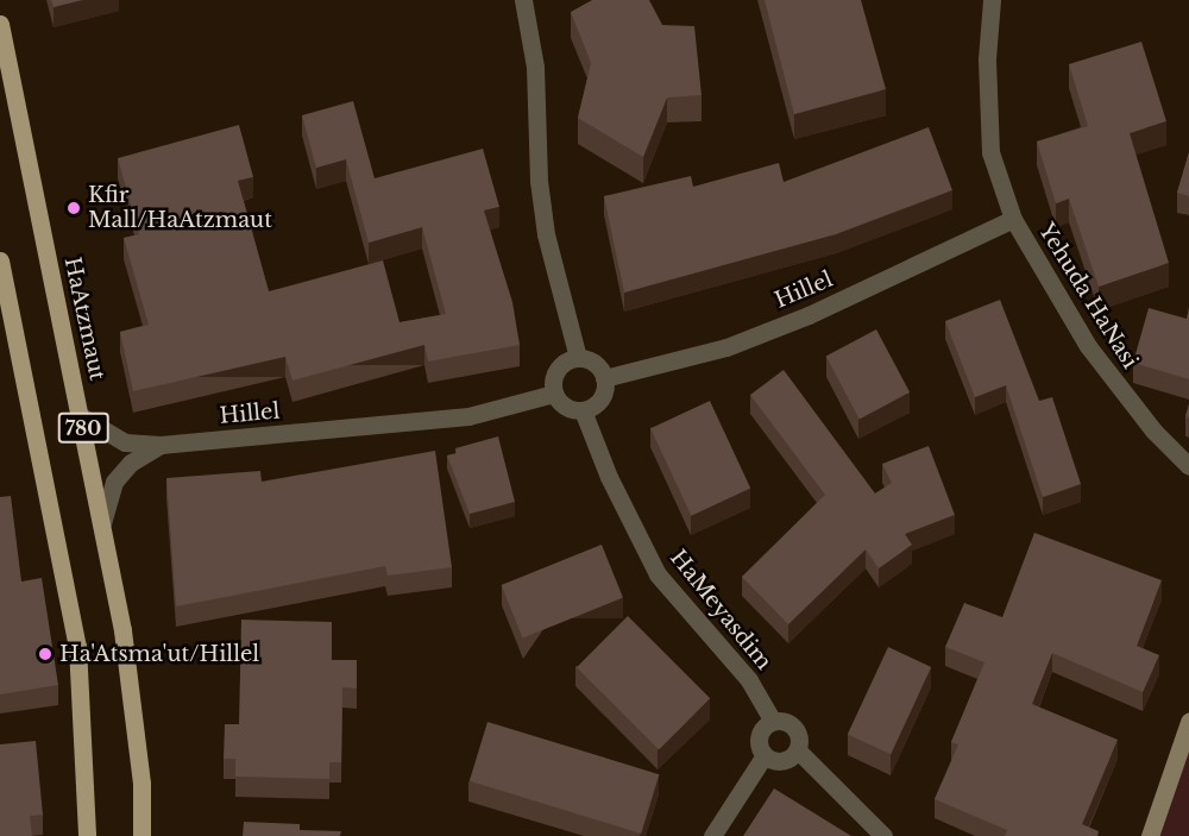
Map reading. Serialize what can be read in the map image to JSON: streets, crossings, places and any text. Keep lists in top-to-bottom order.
{
  "streets": {
    "main road": ["HaAtzmaut", "780"],
    "street": ["Hillel", "Yehuda HaNasi", "HaMeyasdim"]
  },
  "crossings": [
    ["Hillel", "Yehuda HaNasi"],
    ["Hillel", "HaAtzmaut"],
    ["Hillel", "HaMeyasdim"]
  ],
  "places": ["Kfir Mall/HaAtzmaut", "Ha'Atsma'ut/Hillel"]
}
